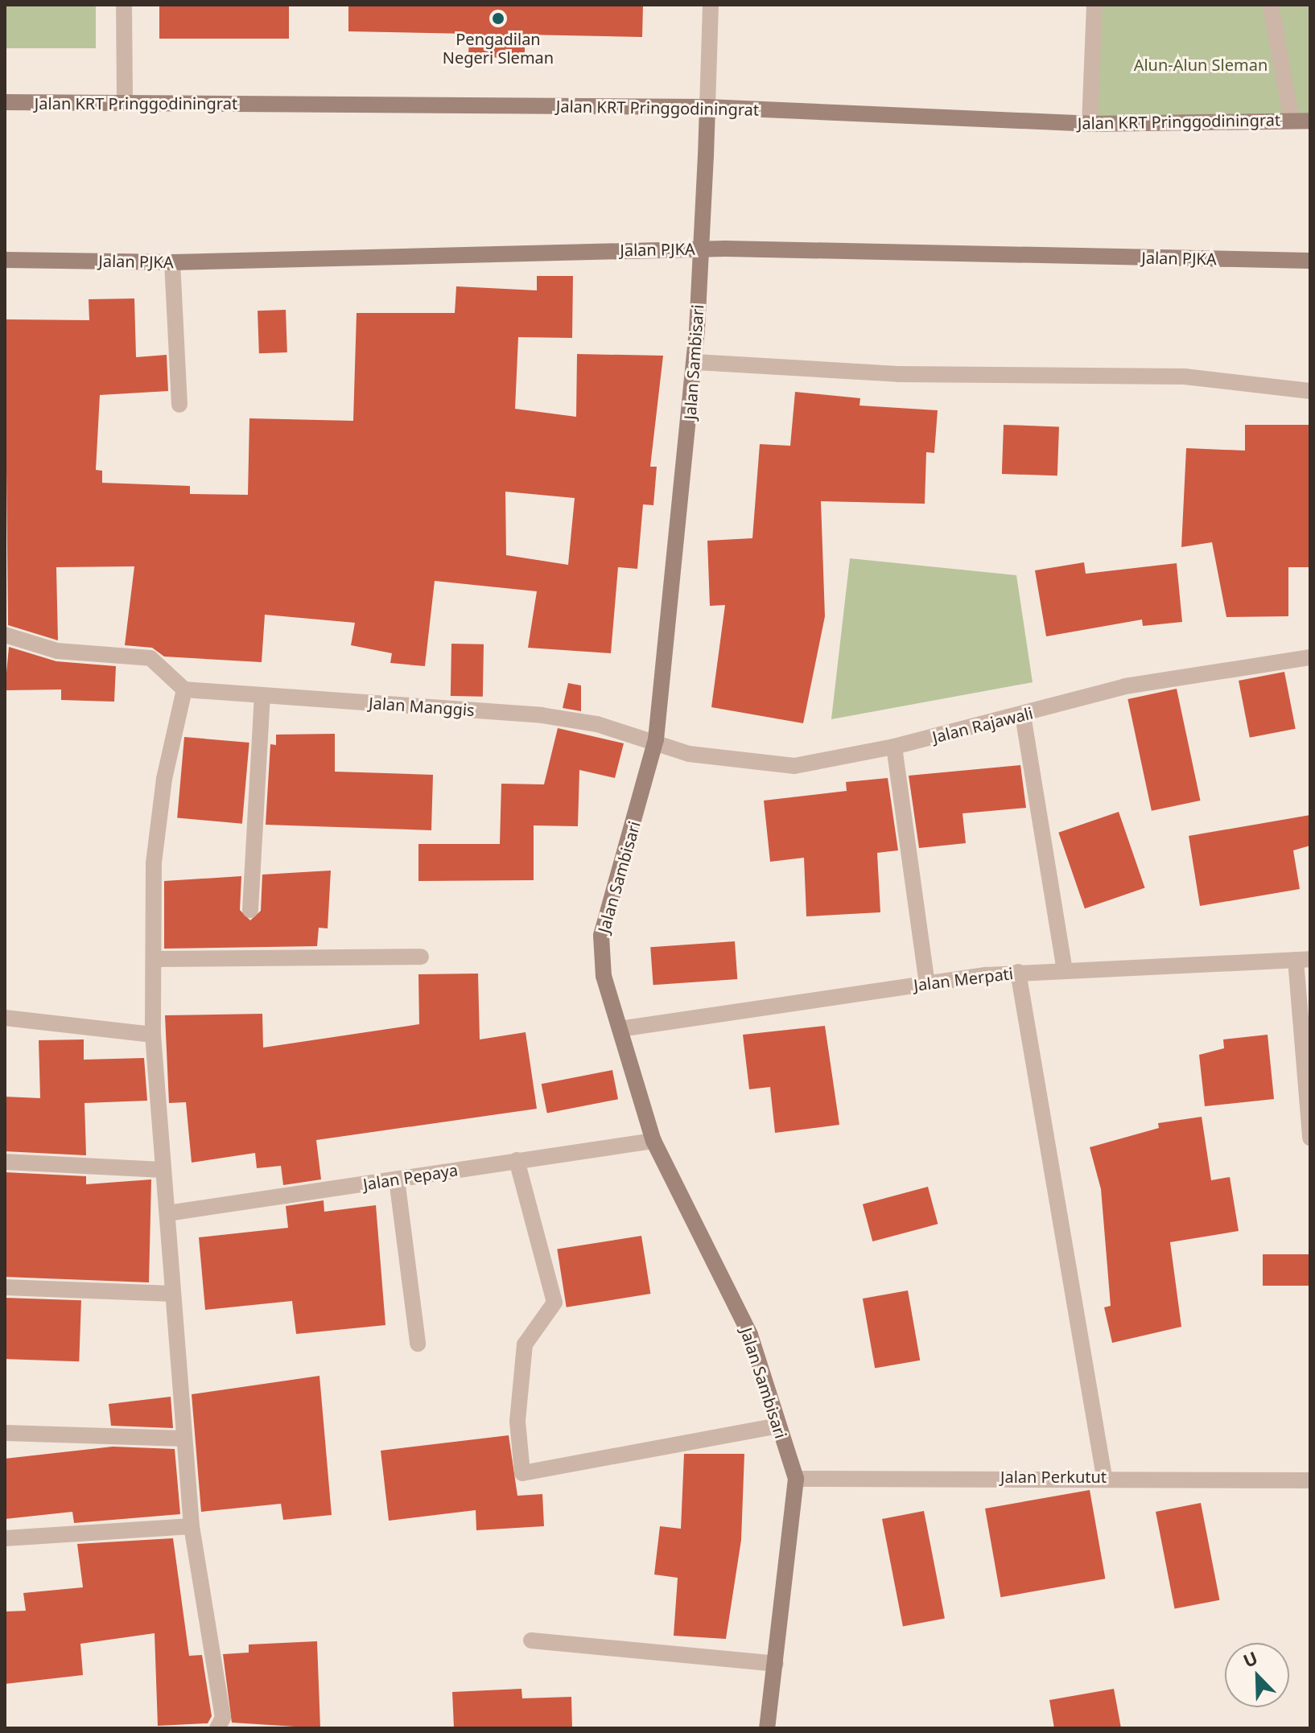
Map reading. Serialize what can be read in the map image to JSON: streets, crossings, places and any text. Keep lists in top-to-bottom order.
{
  "streets": {
    "main road": ["Jalan KRT Pringgodiningrat", "Jalan PJKA", "Jalan Sambisari"],
    "street": [
      "Jalan Manggis",
      "Jalan Rajawali",
      "Jalan Merpati",
      "Jalan Pepaya",
      "Jalan Perkutut"
    ]
  },
  "crossings": [
    ["Jalan KRT Pringgodiningrat", "Jalan Sambisari"],
    ["Jalan Sambisari", "Jalan Manggis"],
    ["Jalan Sambisari", "Jalan Rajawali"],
    ["Jalan Sambisari", "Jalan Merpati"],
    ["Jalan Sambisari", "Jalan Pepaya"],
    ["Jalan Sambisari", "Jalan Perkutut"],
    ["Jalan Manggis", "Jalan Rajawali"]
  ],
  "parks": ["Alun-Alun Sleman"],
  "places": ["Pengadilan Negeri Sleman"],
  "north": "top left"
}
